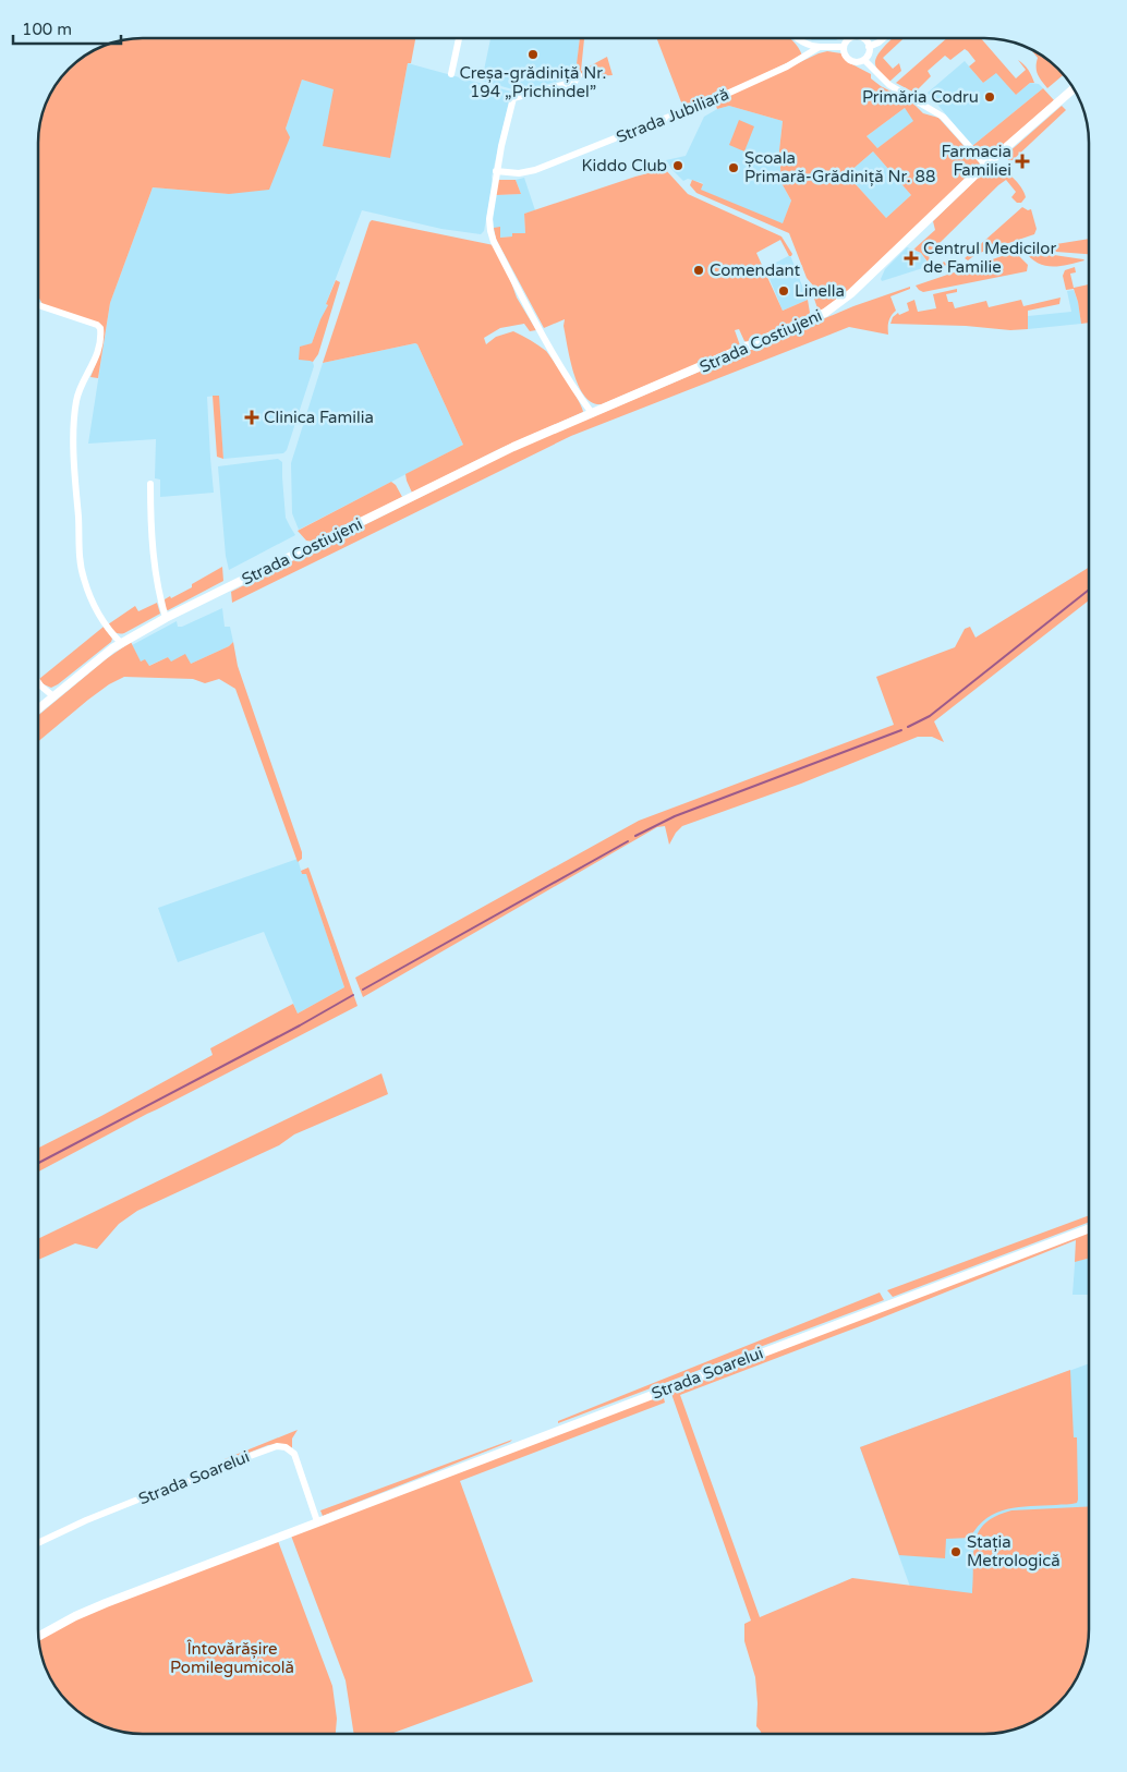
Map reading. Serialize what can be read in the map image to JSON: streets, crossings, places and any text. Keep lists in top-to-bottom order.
{
  "streets": {
    "street": ["Strada Jubiliară", "Strada Costiujeni", "Strada Soarelui"]
  },
  "parks": ["Întovărășire Pomilegumicolă"],
  "places": {
    "other": [
      "Creșa-grădiniță Nr. 194 „Prichindel”",
      "Primăria Codru",
      "Kiddo Club",
      "Școala Primară-Grădiniță Nr. 88",
      "Comendant",
      "Linella",
      "Stația Metrologică"
    ],
    "health": ["Farmacia Familiei", "Centrul Medicilor de Familie", "Clinica Familia"]
  },
  "scale_bar": "100 m"
}
